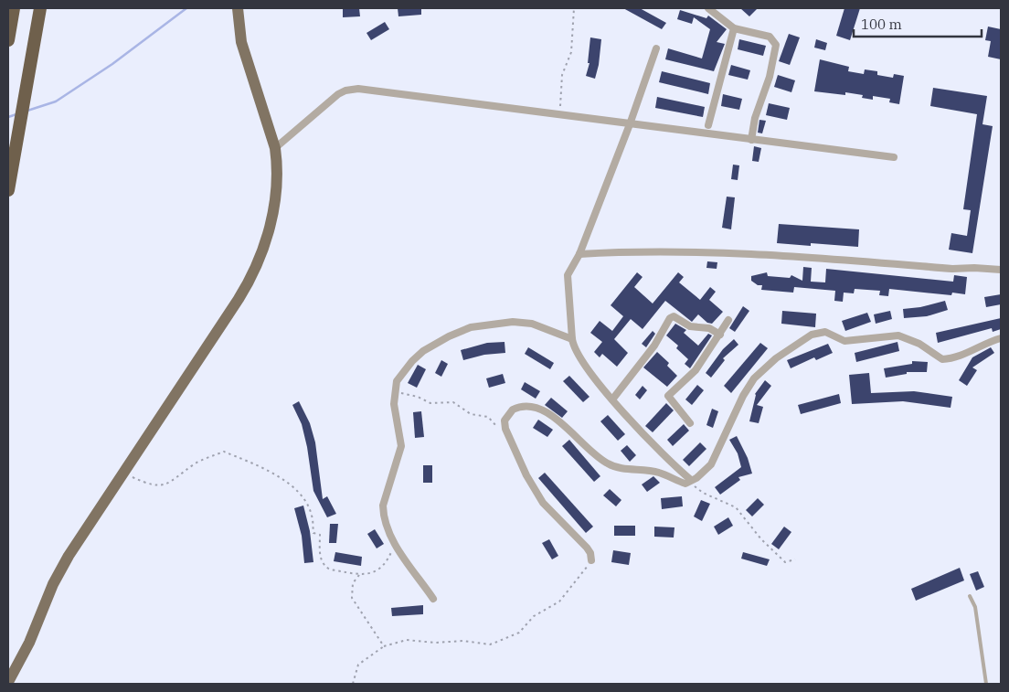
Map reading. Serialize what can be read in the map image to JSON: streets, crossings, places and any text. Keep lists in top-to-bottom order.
{
  "scale_bar": "100 m"
}
